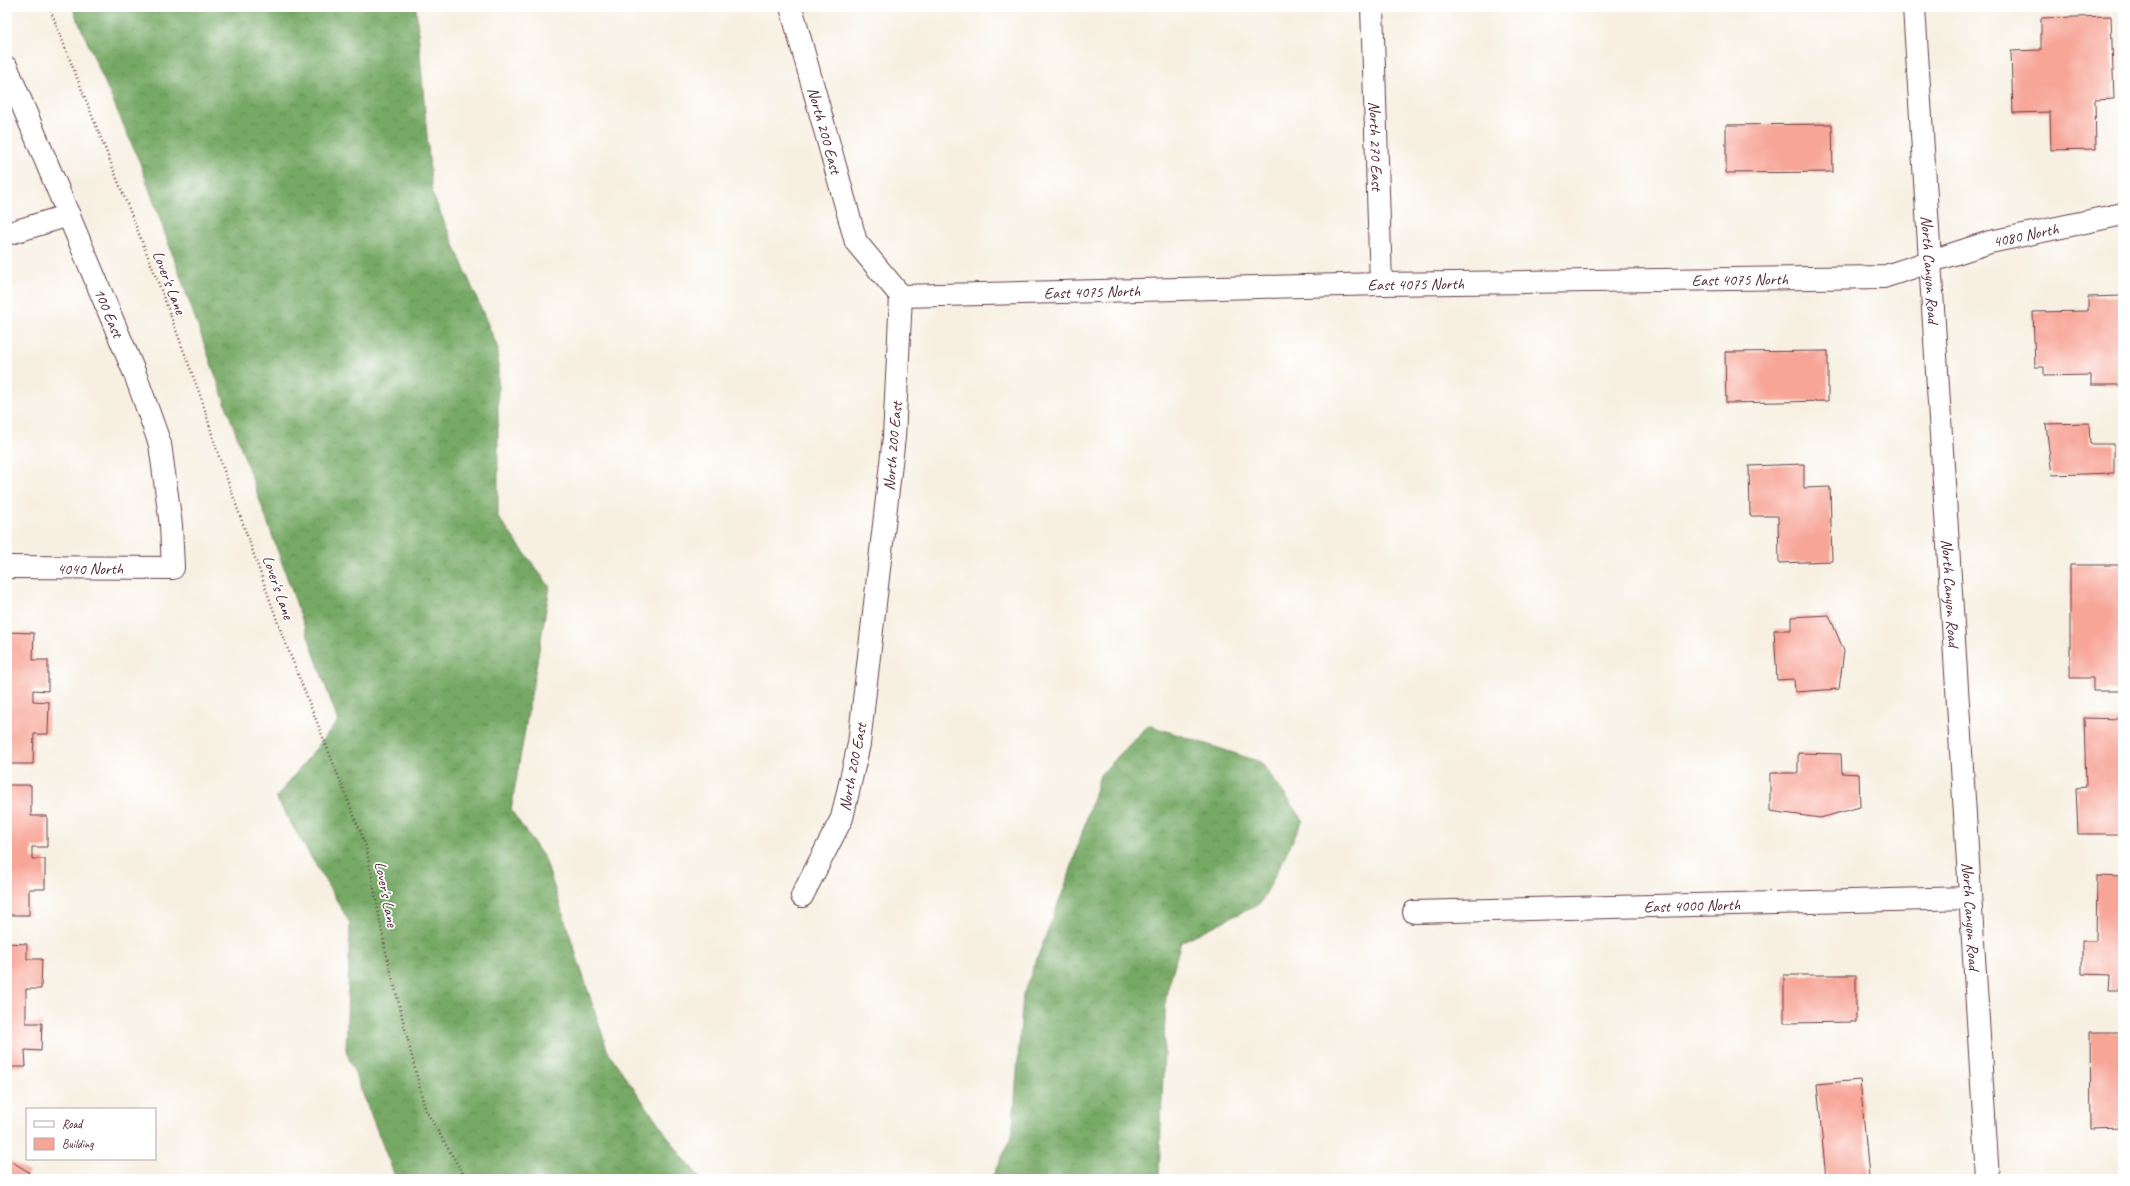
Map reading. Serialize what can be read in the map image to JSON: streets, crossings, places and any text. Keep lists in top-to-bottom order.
{
  "streets": {
    "street": [
      "North 200 East",
      "North 270 East",
      "4080 North",
      "North Canyon Road",
      "East 4075 North",
      "100 East",
      "4040 North",
      "East 4000 North"
    ],
    "path": ["Lover's Lane"]
  },
  "crossings": [
    ["North 200 East", "East 4075 North"],
    ["North 270 East", "East 4075 North"],
    ["4080 North", "North Canyon Road"],
    ["4080 North", "East 4075 North"],
    ["North Canyon Road", "East 4075 North"],
    ["North Canyon Road", "East 4000 North"],
    ["100 East", "4040 North"]
  ],
  "legend": ["Road", "Building"]
}
